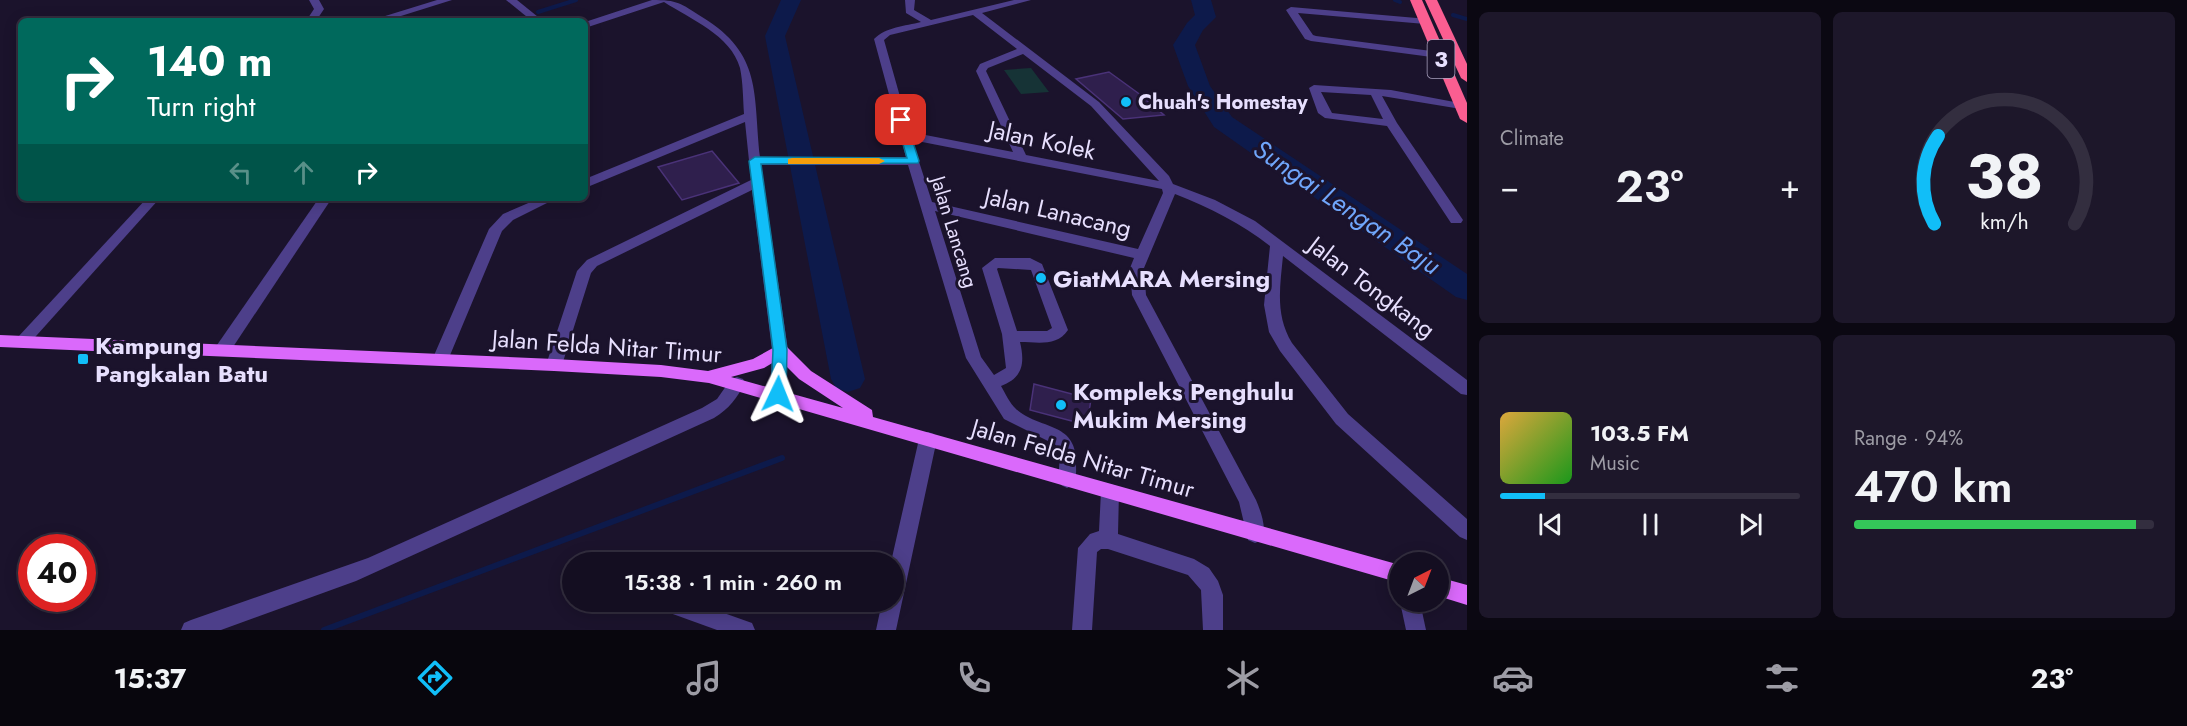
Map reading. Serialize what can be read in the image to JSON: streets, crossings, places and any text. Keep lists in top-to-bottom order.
{
  "streets": {
    "highway": ["3"],
    "main road": ["Jalan Felda Nitar Timur"],
    "street": [
      "Jalan Kolek",
      "Jalan Lanacang",
      "Jalan Lancang",
      "Jalan Tongkang"
    ]
  },
  "crossings": [
    ["Jalan Kolek", "Jalan Lancang"],
    ["Jalan Kolek", "Jalan Tongkang"],
    ["Jalan Lanacang", "Jalan Lancang"],
    ["Jalan Lancang", "Jalan Felda Nitar Timur"]
  ],
  "water": ["Sungai Lengan Baju"],
  "places": {
    "other": ["Chuah's Homestay", "GiatMARA Mersing", "Kompleks Penghulu Mukim Mersing"],
    "transit": ["Kampung Pangkalan Batu"]
  },
  "north": "top right",
  "page": {
    "tile": [
      "Climate",
      ["Range · 94%", "470 km"]
    ],
    "turn": ["140 m", "Turn right"],
    "heat": ["−", "23°", "+"],
    "song": ["103.5 FM", "Music"],
    "limit": "40",
    "trip": "15:38 · 1 min · 260 m",
    "tabs": ["15:37", "23°"],
    "gauge": ["38", "km/h"]
  }
}
